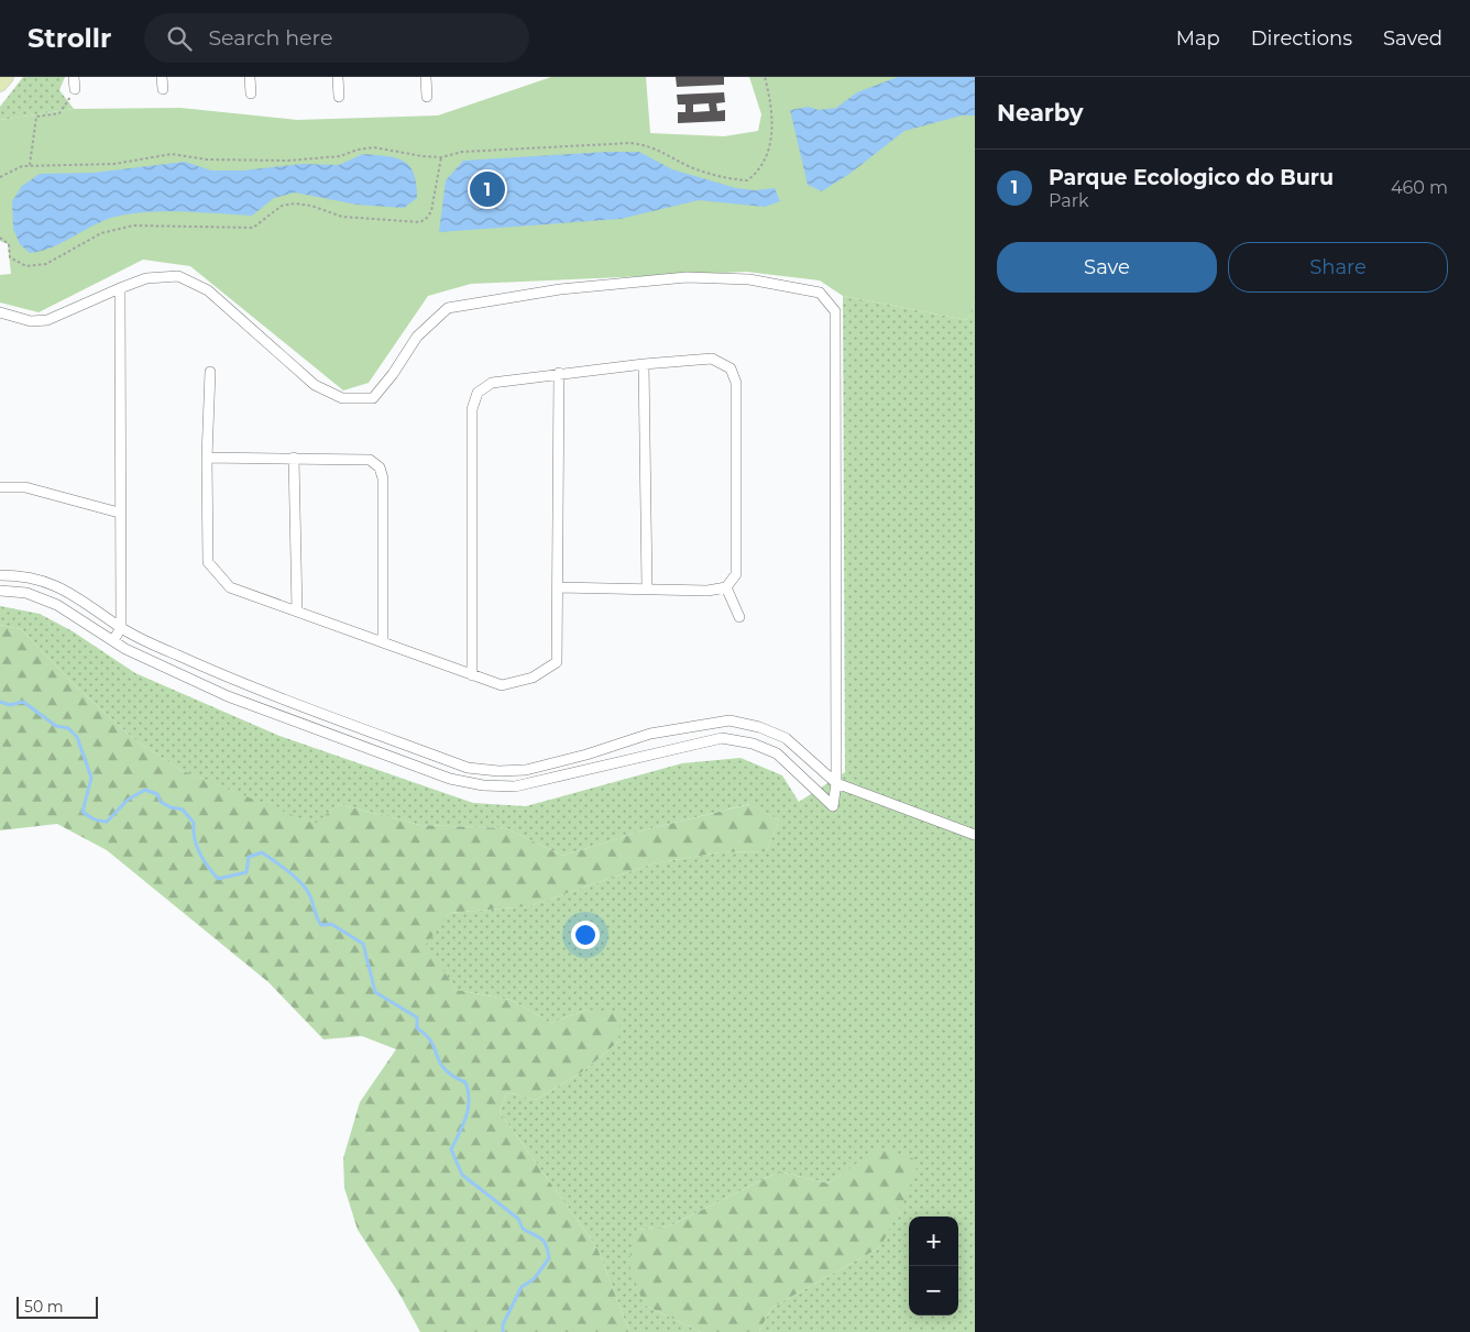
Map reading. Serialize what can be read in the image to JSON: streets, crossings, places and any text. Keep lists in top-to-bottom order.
{
  "scale_bar": "50 m",
  "page": {
    "header": "Strollr",
    "search": "Search here",
    "nav": ["Map", "Directions", "Saved"],
    "heading": "Nearby",
    "list": [
      {
        "mark": "1",
        "name": "Parque Ecologico do Buru",
        "note": "Park",
        "value": "460 m"
      }
    ],
    "pins": "1",
    "buttons": ["Save", "Share"],
    "map_buttons": ["+", "−"],
    "scale": "50 m"
  }
}
